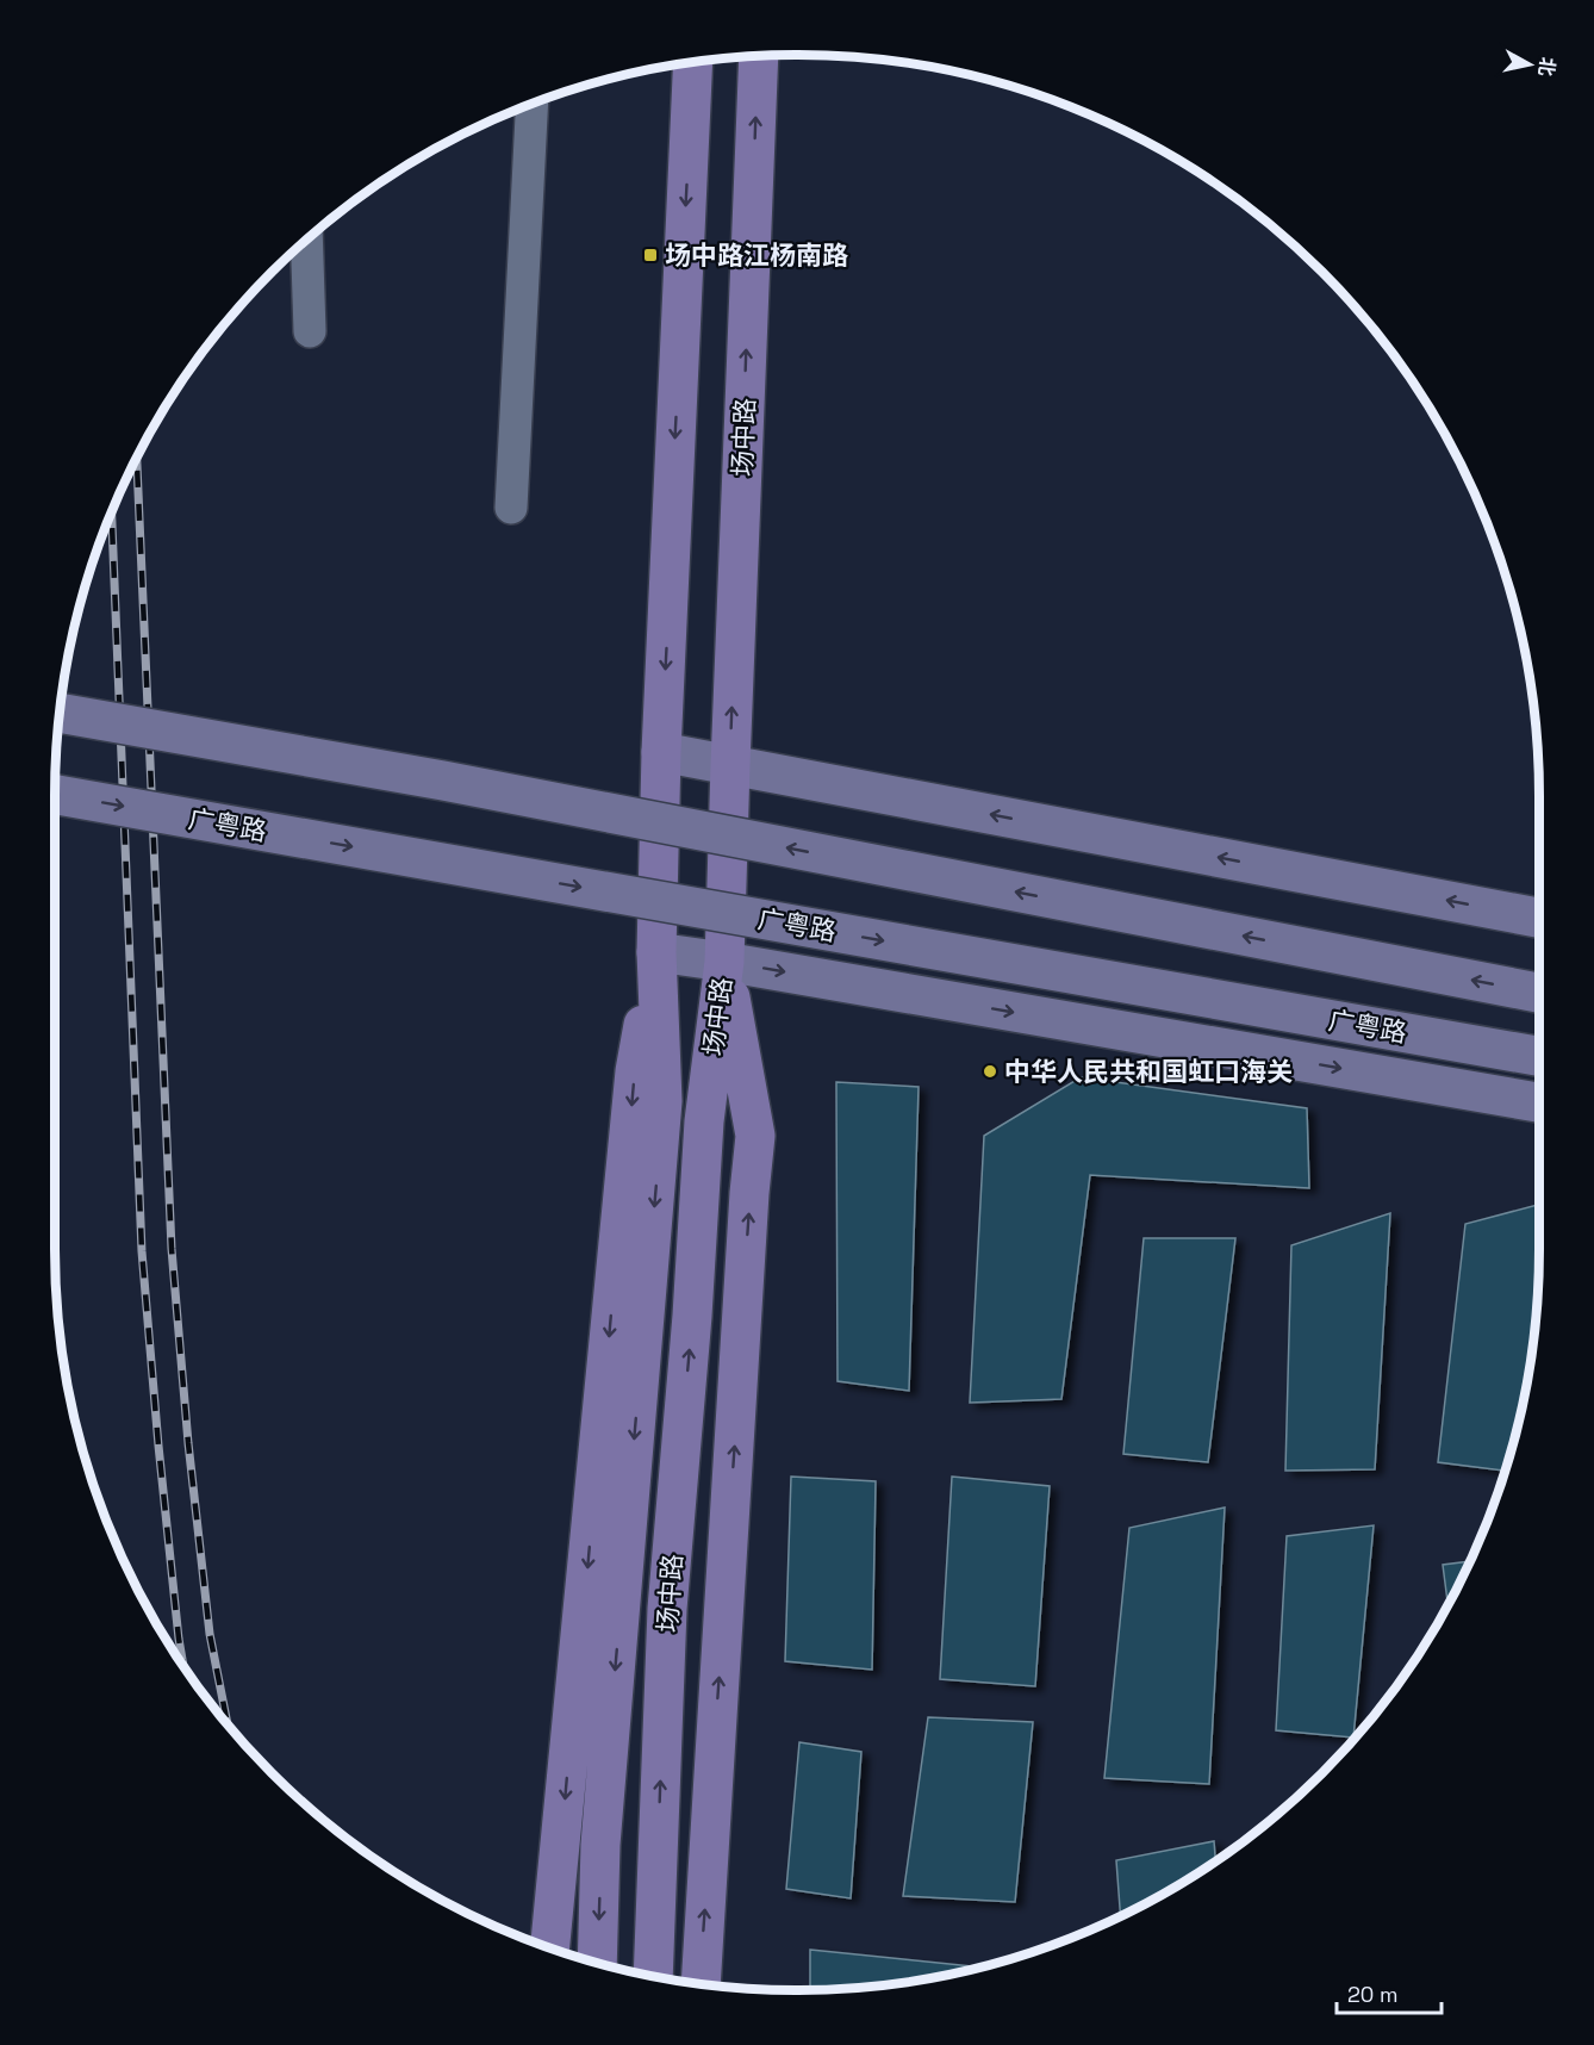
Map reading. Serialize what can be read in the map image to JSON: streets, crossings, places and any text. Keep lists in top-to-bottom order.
{
  "streets": {
    "main road": ["场中路", "广粤路"]
  },
  "crossings": [
    ["场中路", "广粤路"]
  ],
  "places": {
    "transit": ["场中路江杨南路"],
    "other": ["中华人民共和国虹口海关"]
  },
  "scale_bar": "20 m",
  "north": "right"
}
